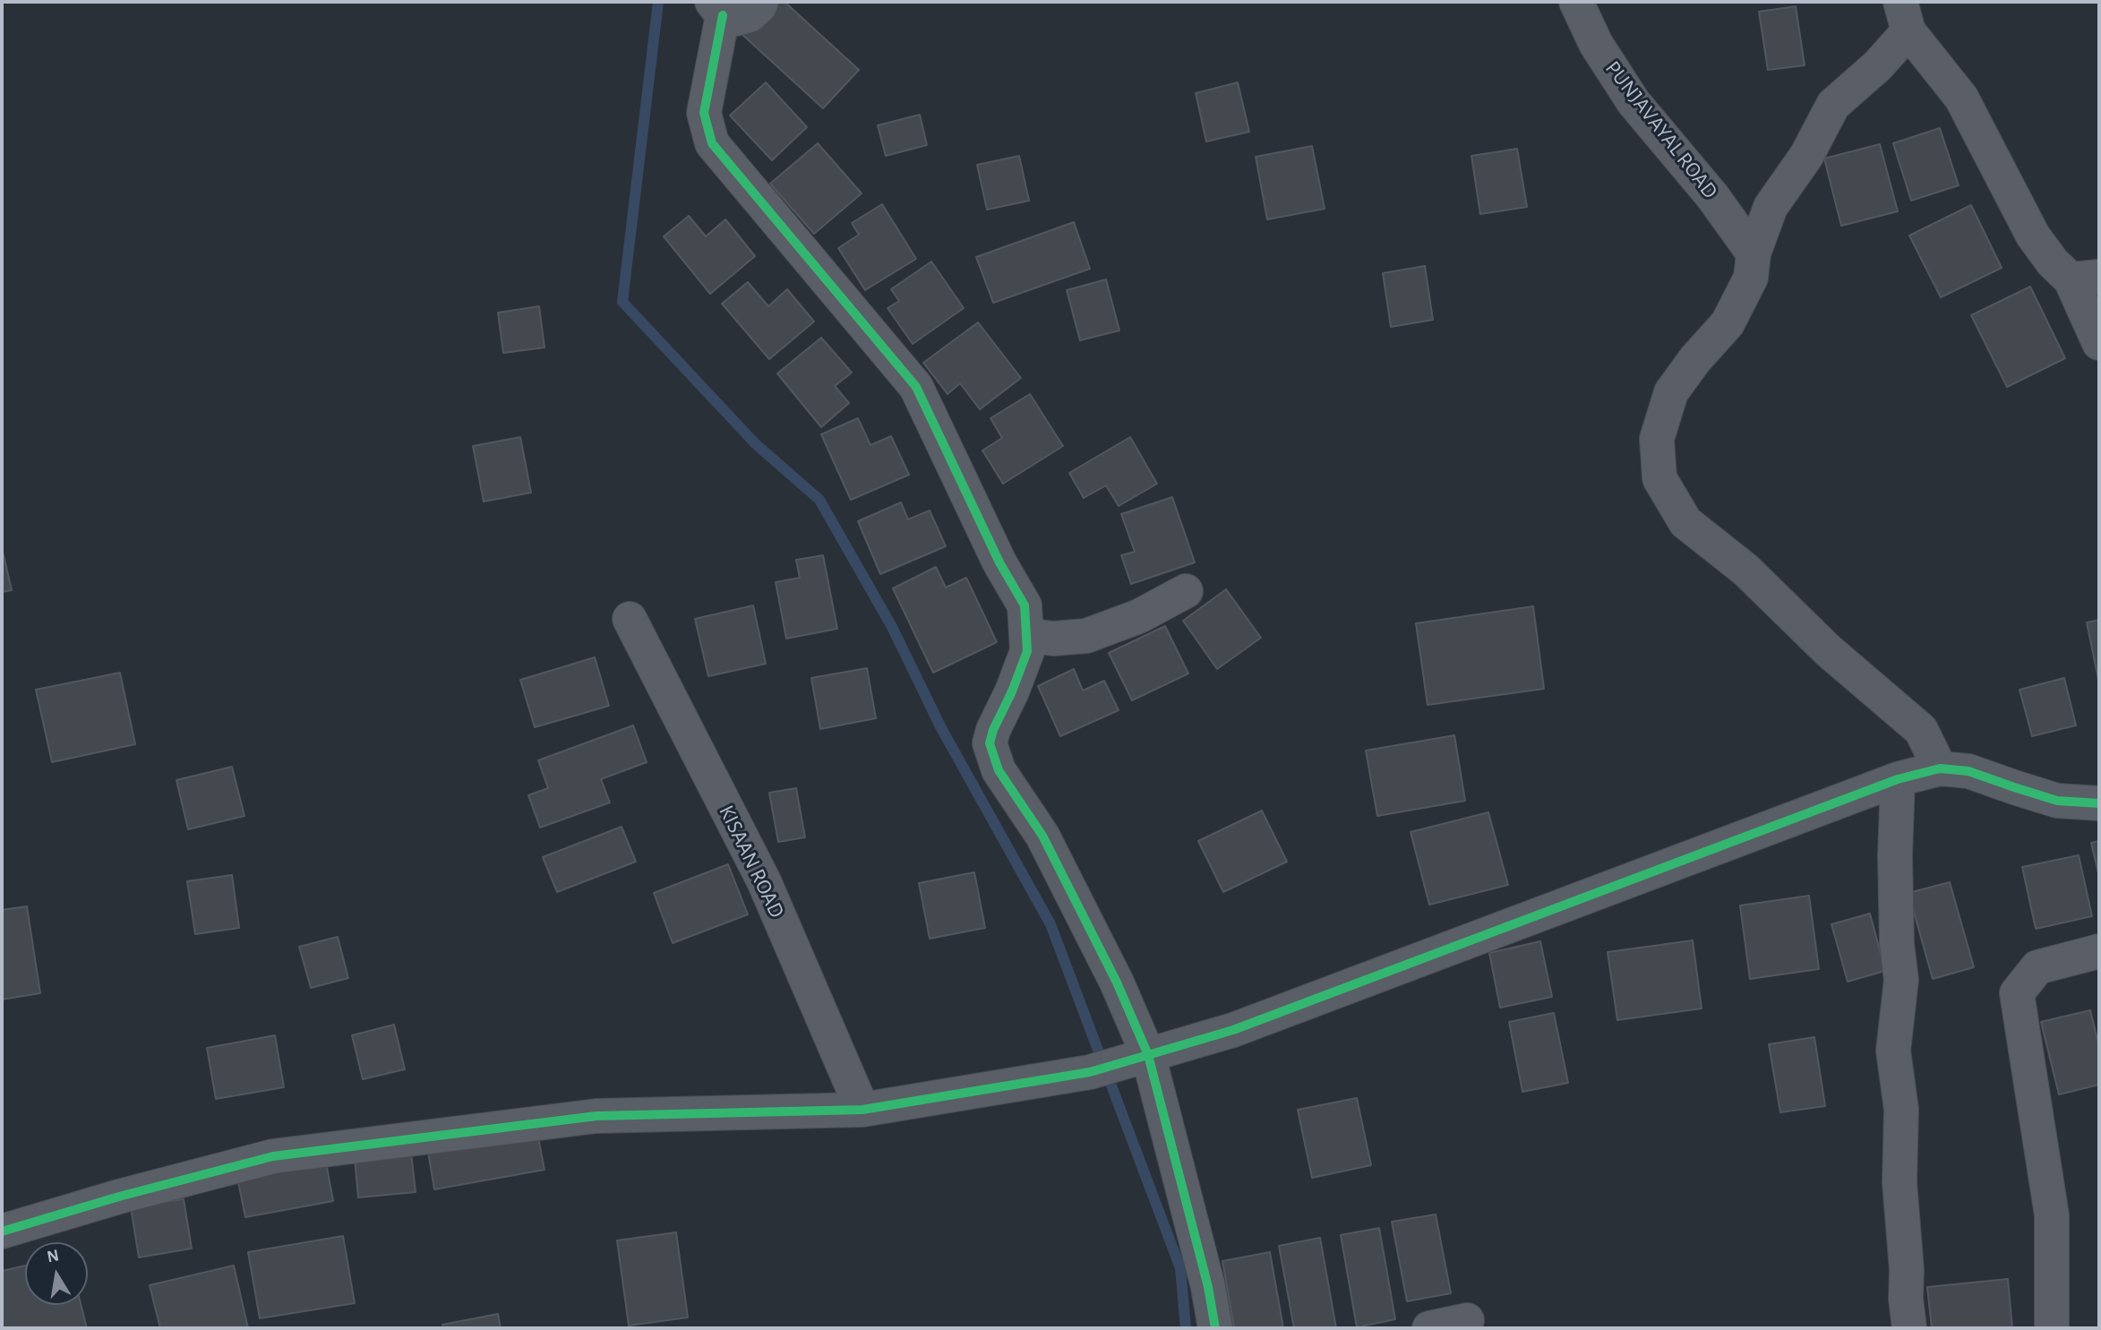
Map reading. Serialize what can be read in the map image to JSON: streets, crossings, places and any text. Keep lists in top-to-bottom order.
{
  "streets": {
    "street": ["PUNJAVAYAL ROAD", "KISAAN ROAD"]
  },
  "north": "top"
}
